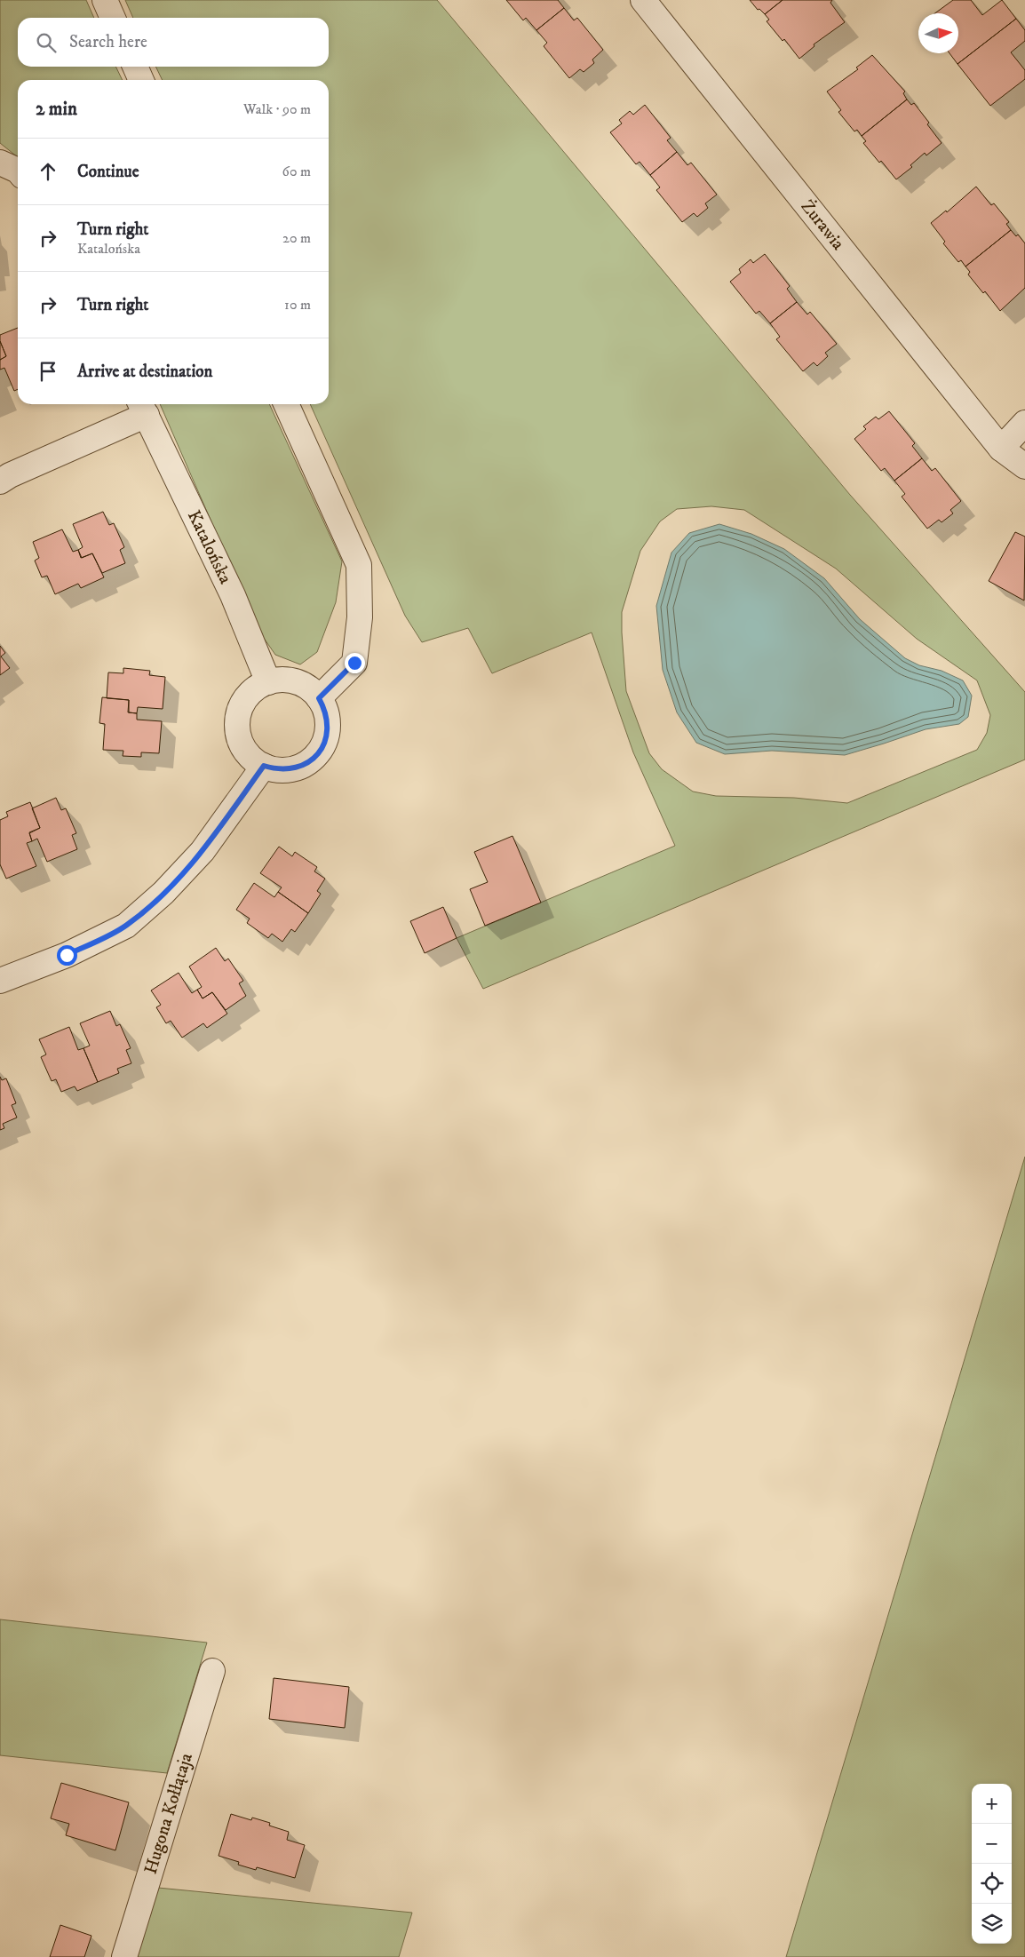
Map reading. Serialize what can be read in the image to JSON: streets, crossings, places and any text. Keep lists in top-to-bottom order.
{
  "streets": {
    "street": ["Żurawia", "Katalońska", "Hugona Kołłątaja"]
  },
  "north": "right",
  "page": {
    "search": "Search here",
    "heading": ["2 min", "Walk · 90 m"],
    "list": [
      ["Continue", "60 m"],
      ["Turn right", "Katalońska", "20 m"],
      ["Turn right", "10 m"],
      "Arrive at destination"
    ],
    "map_buttons": ["+", "−"]
  }
}
